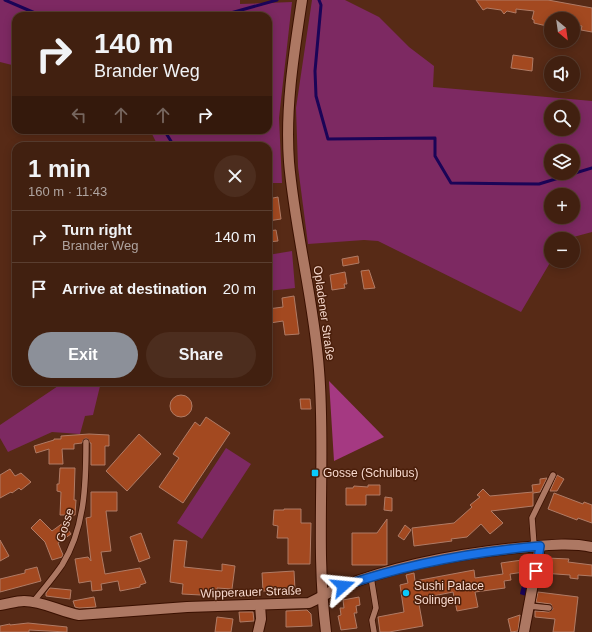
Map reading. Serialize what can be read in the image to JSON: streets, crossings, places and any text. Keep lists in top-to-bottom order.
{
  "streets": {
    "street": ["Opladener Straße", "Wipperauer Straße"],
    "lane": ["Gosse"]
  },
  "crossings": [
    ["Opladener Straße", "Wipperauer Straße"],
    ["Gosse", "Wipperauer Straße"]
  ],
  "places": {
    "transit": ["Gosse (Schulbus)"],
    "other": ["Sushi Palace Solingen"]
  },
  "north": "bottom right",
  "page": {
    "map_buttons": ["+", "−"],
    "turn": ["140 m", "Brander Weg"],
    "heading": ["1 min", "160 m · 11:43"],
    "list": [
      {
        "name": "Turn right",
        "note": "Brander Weg",
        "value": "140 m"
      },
      {
        "name": "Arrive at destination",
        "value": "20 m"
      }
    ],
    "buttons": ["Exit", "Share"]
  }
}
